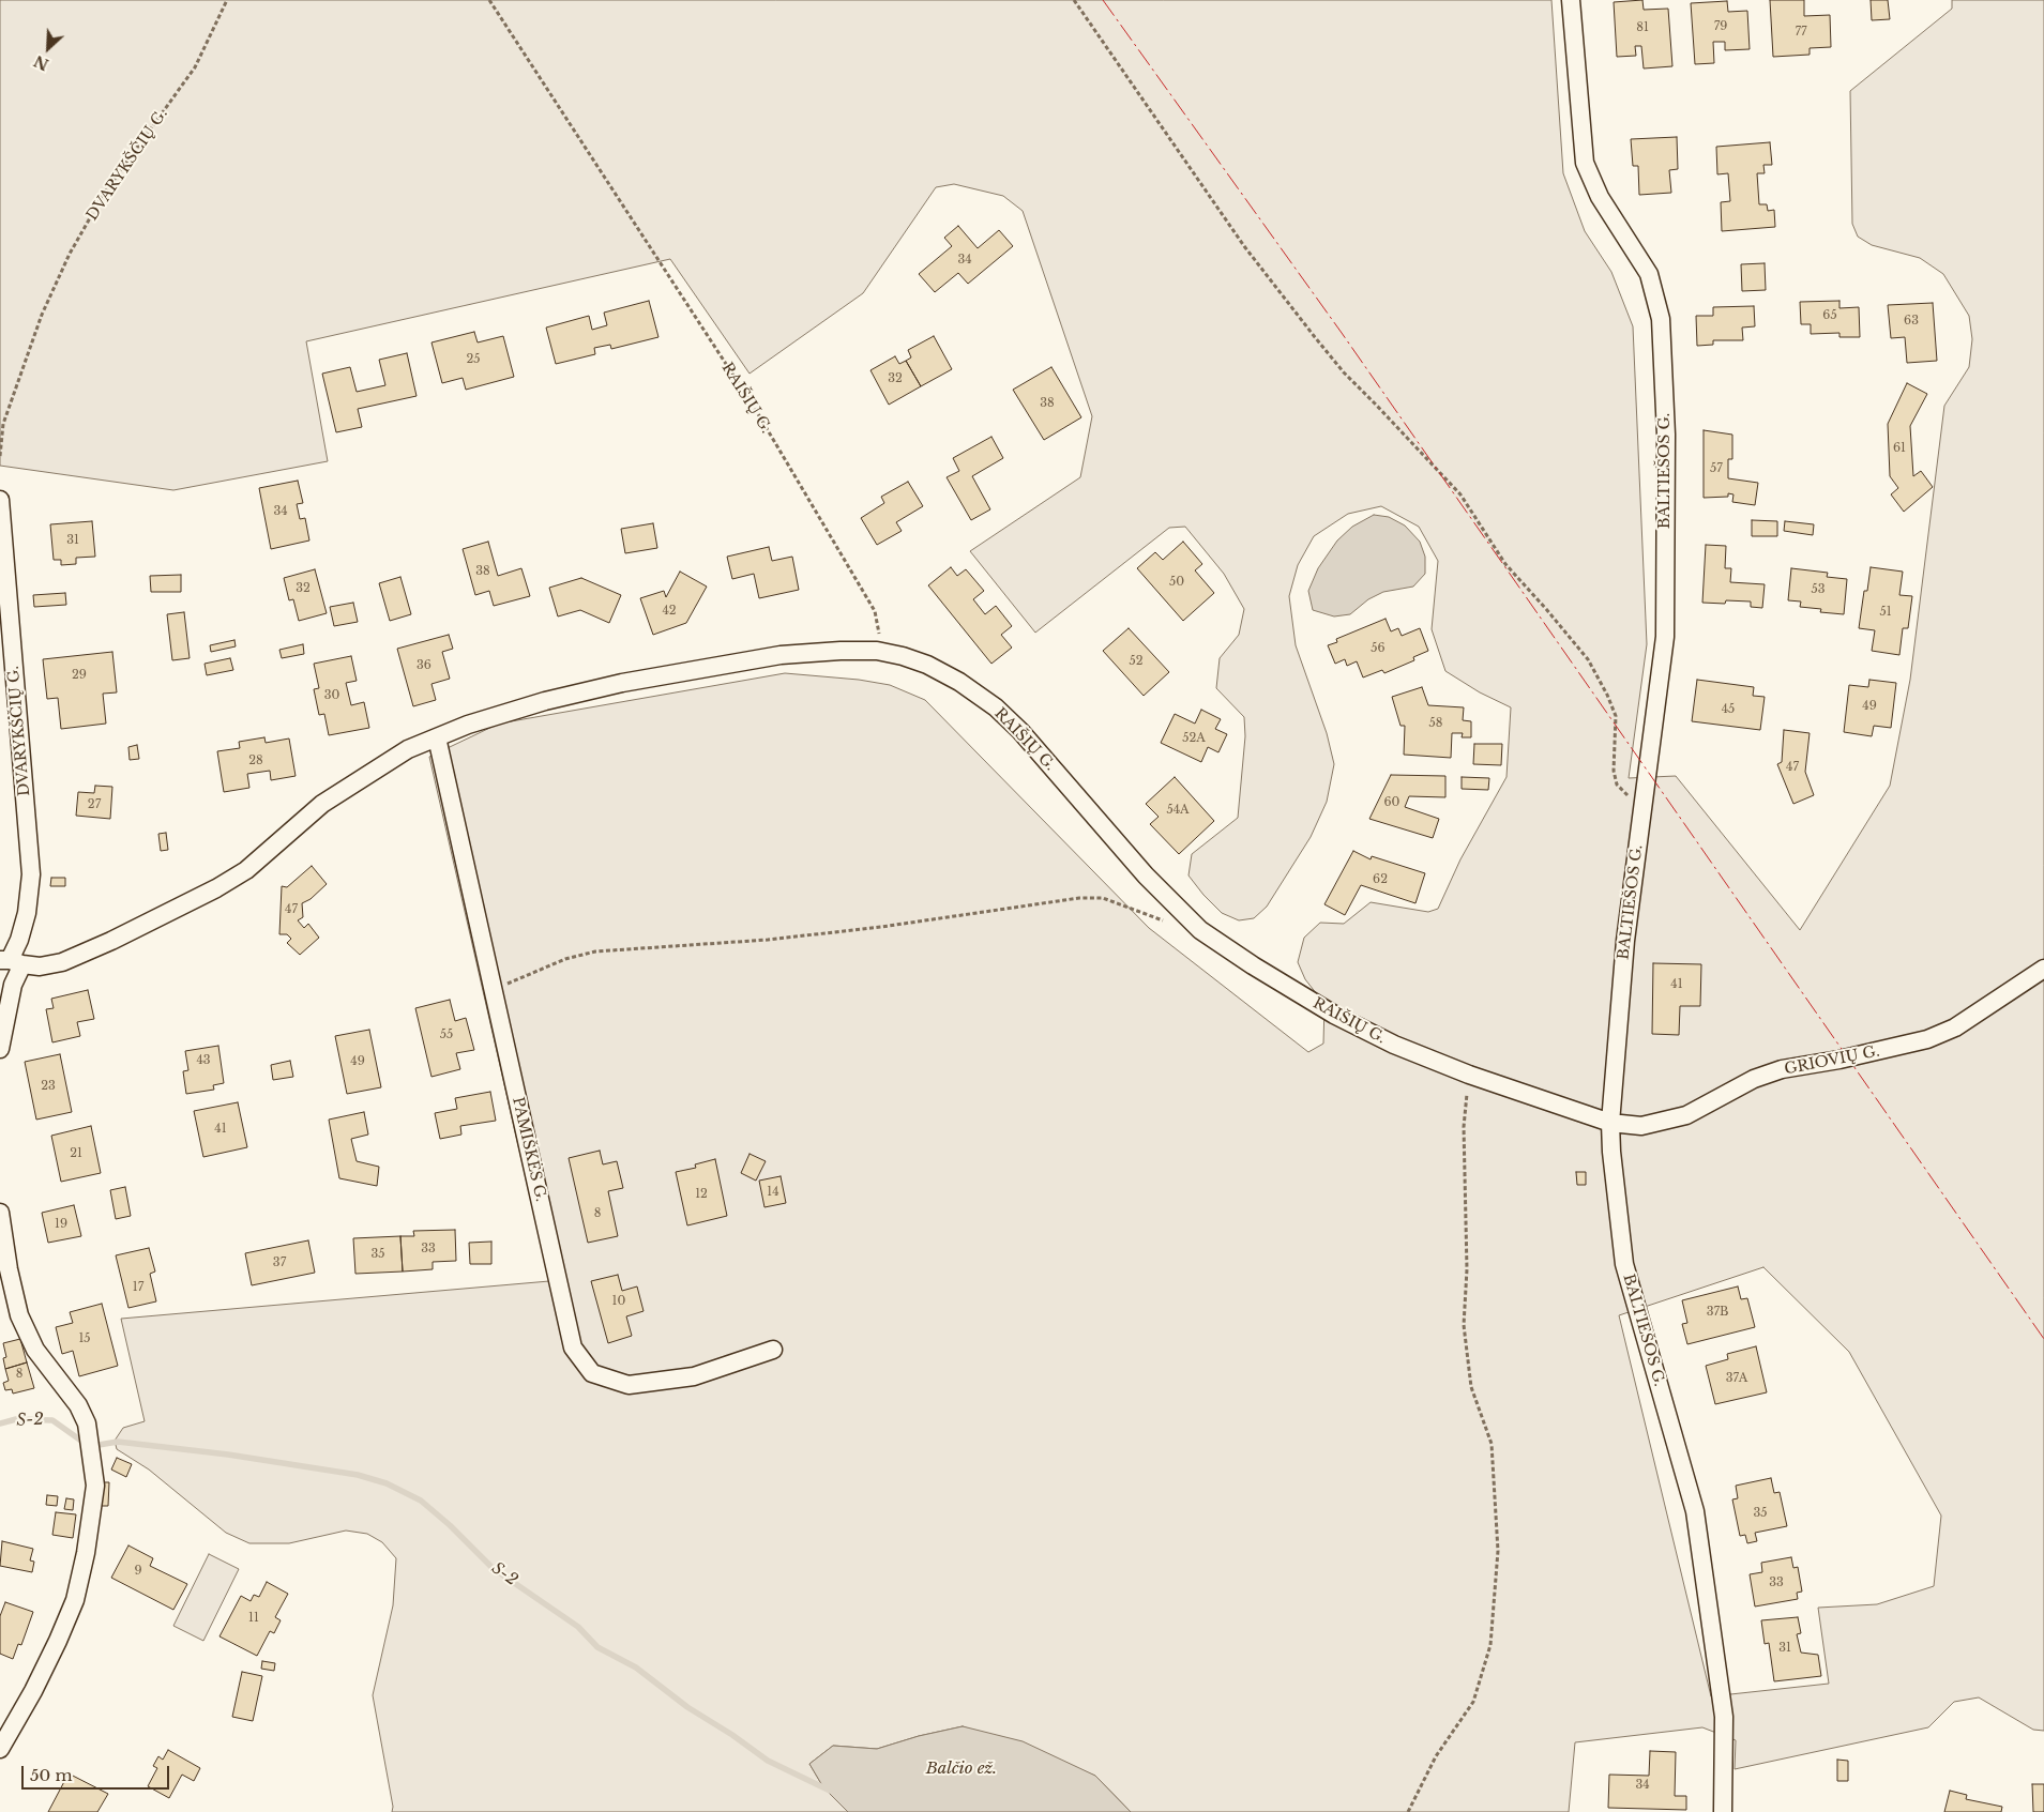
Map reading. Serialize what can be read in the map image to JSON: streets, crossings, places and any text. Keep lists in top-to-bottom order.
{
  "streets": {
    "street": [
      "DVARYKŠČIŲ G.",
      "RAIŠIŲ G.",
      "BALTIEŠOS G.",
      "GRIOVIŲ G.",
      "PAMIŠKĖS G."
    ]
  },
  "crossings": [
    ["RAIŠIŲ G.", "BALTIEŠOS G."],
    ["RAIŠIŲ G.", "GRIOVIŲ G."],
    ["BALTIEŠOS G.", "GRIOVIŲ G."]
  ],
  "water": ["S-2", "Balčio ež."],
  "house_numbers": [
    "79",
    "81",
    "77",
    "34",
    "65",
    "63",
    "25",
    "32",
    "38",
    "61",
    "57",
    "34",
    "31",
    "38",
    "50",
    "32",
    "53",
    "42",
    "51",
    "56",
    "52",
    "36",
    "29",
    "30",
    "49",
    "45",
    "58",
    "52A",
    "28",
    "47",
    "60",
    "27",
    "54A",
    "62",
    "47",
    "41",
    "55",
    "43",
    "49",
    "23",
    "41",
    "21",
    "14",
    "12",
    "8",
    "19",
    "33",
    "35",
    "37",
    "17",
    "10",
    "37B",
    "15",
    "8",
    "37A",
    "35",
    "9",
    "33",
    "11",
    "31",
    "34"
  ],
  "scale_bar": "50 m",
  "north": "bottom left"
}
